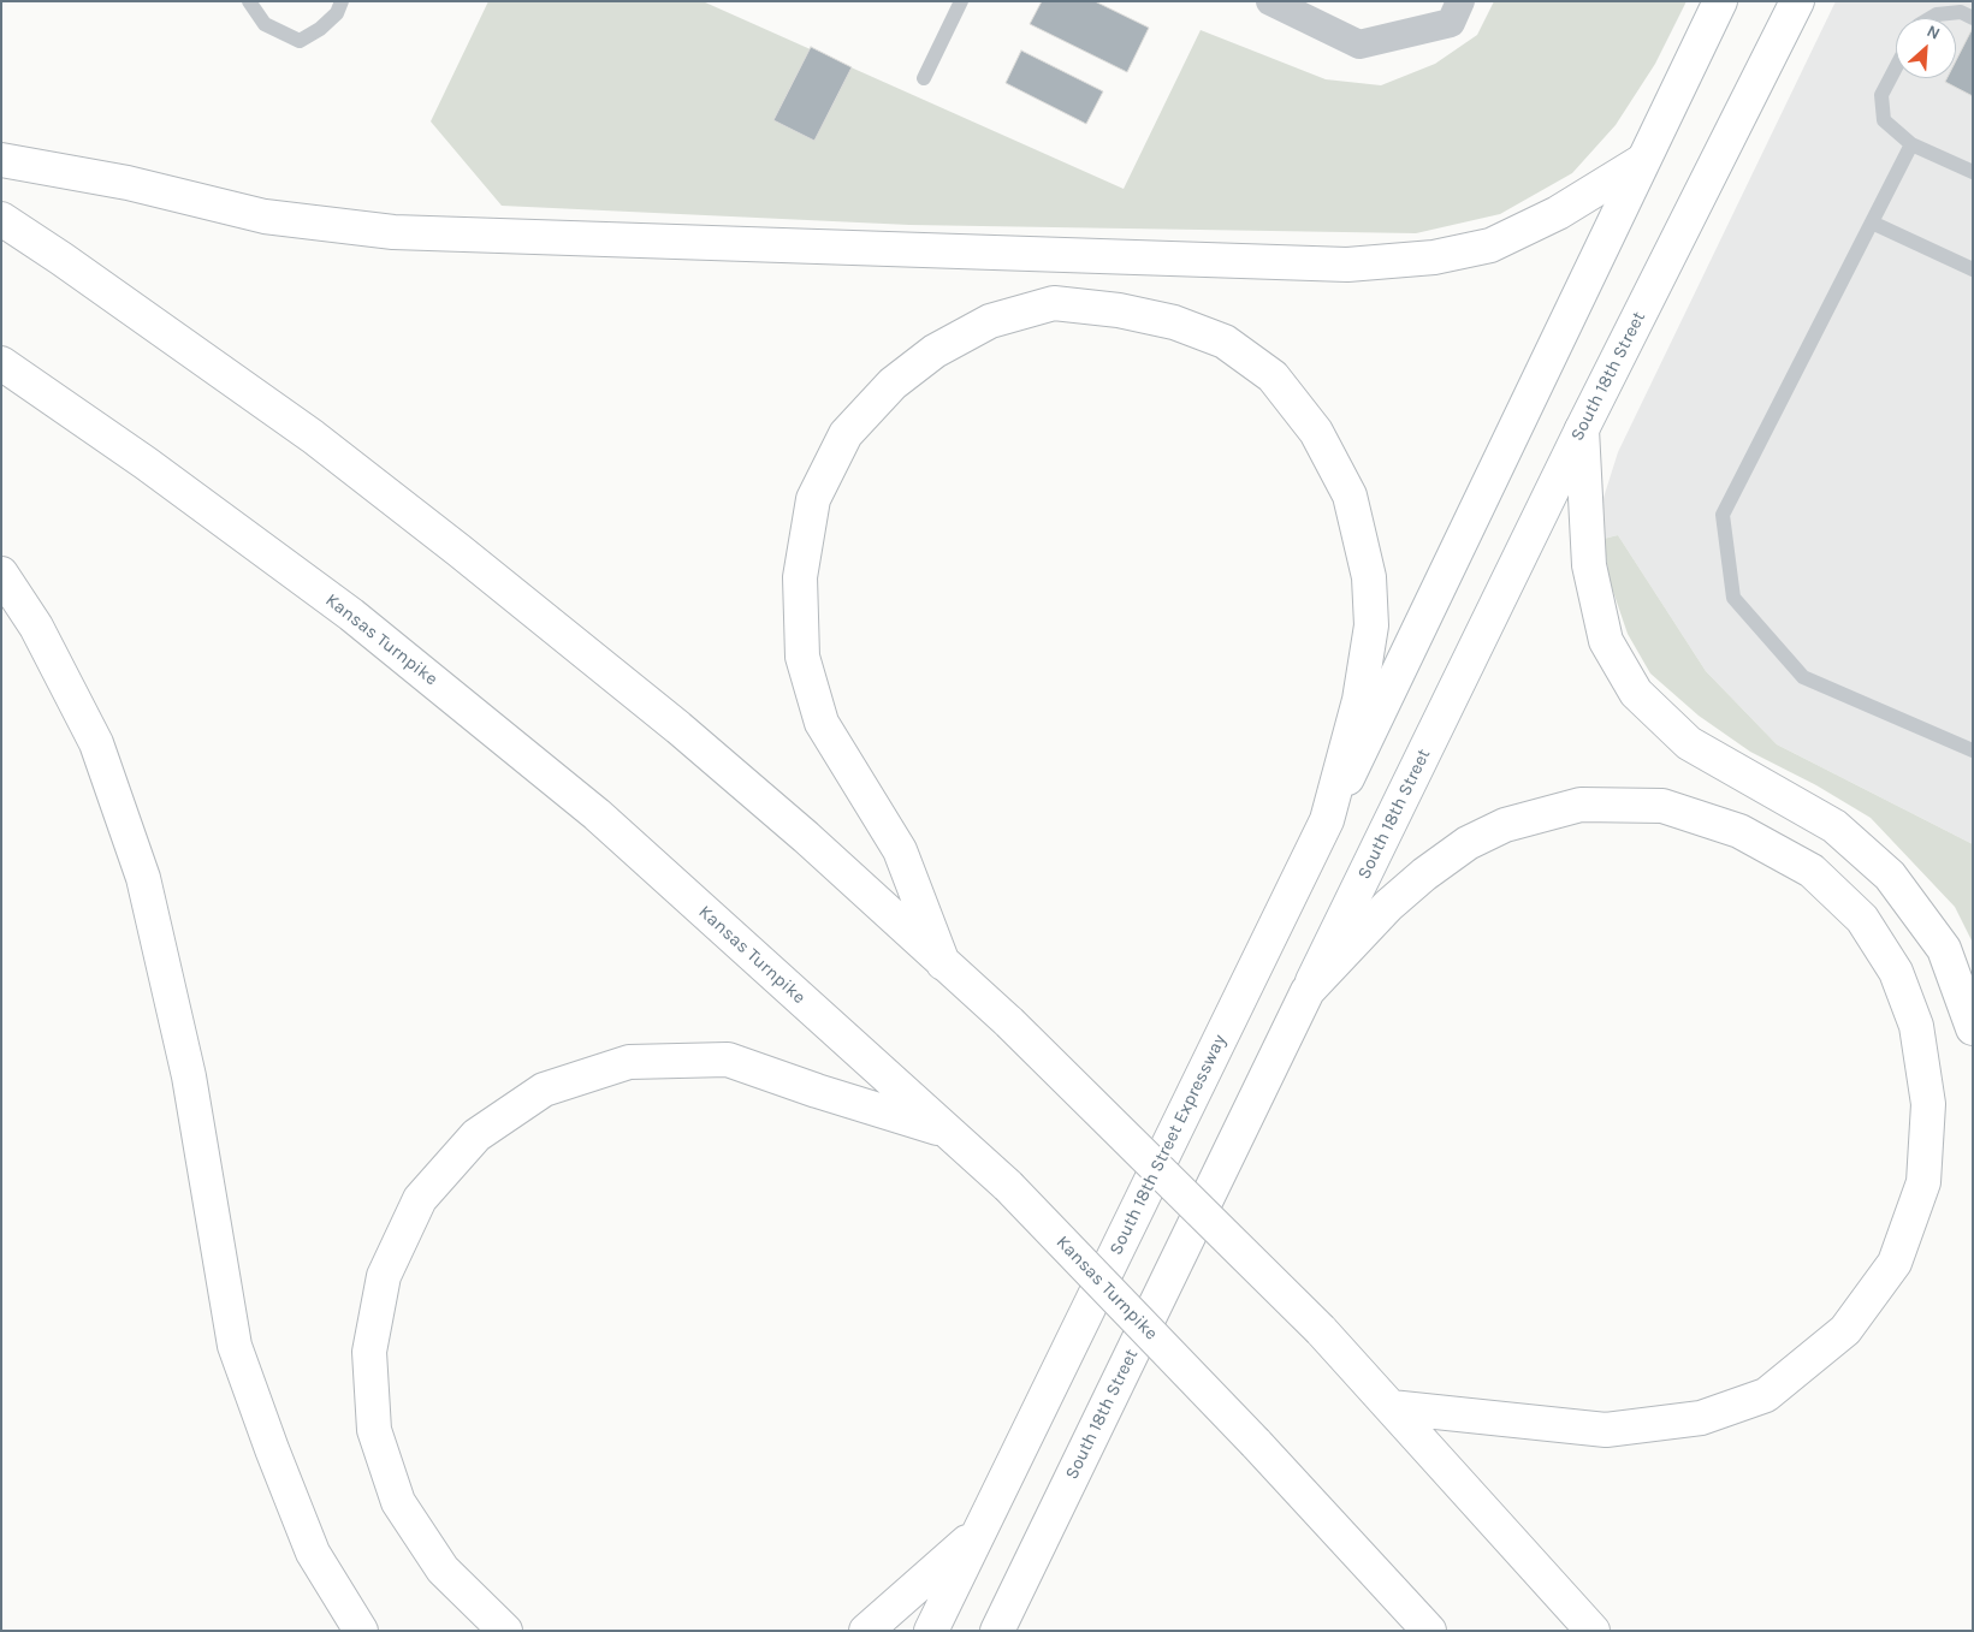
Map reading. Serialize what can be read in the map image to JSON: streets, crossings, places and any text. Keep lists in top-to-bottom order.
{
  "streets": {
    "main road": ["South 18th Street", "Kansas Turnpike", "South 18th Street Expressway"]
  },
  "north": "top right"
}
